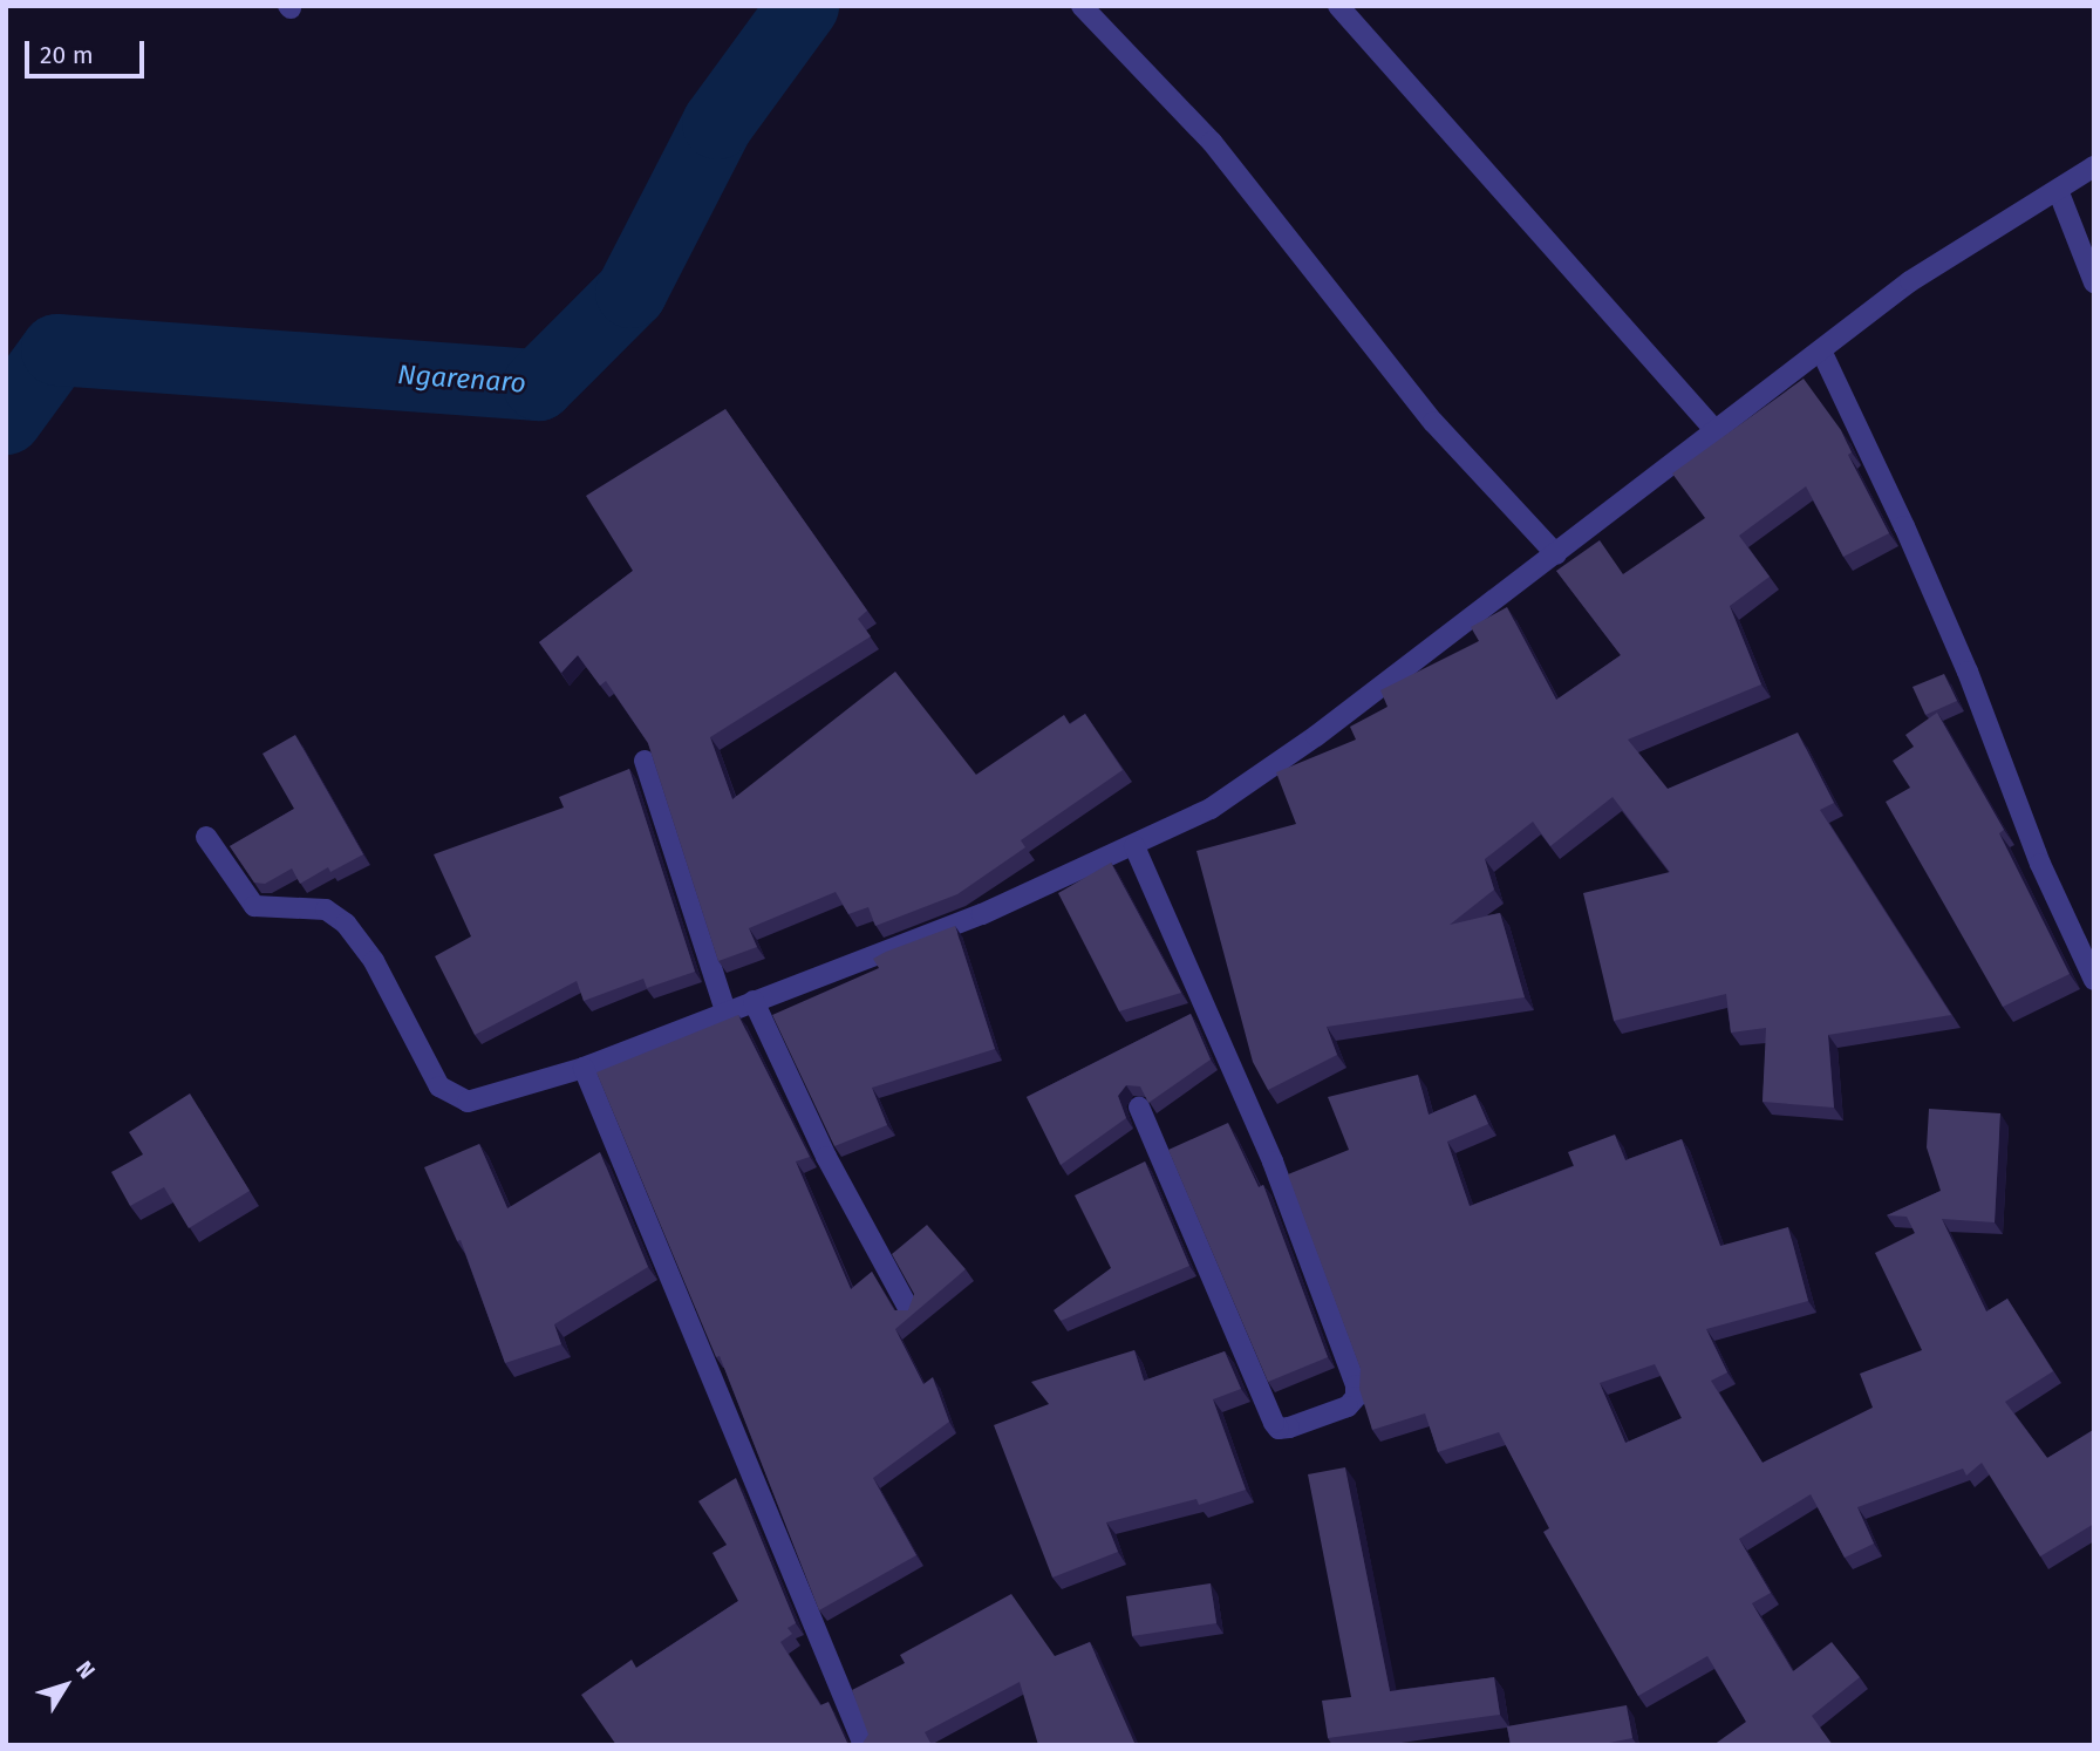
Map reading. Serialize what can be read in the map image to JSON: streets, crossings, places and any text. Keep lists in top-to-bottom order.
{
  "water": ["Ngarenaro"],
  "scale_bar": "20 m",
  "north": "top right"
}
